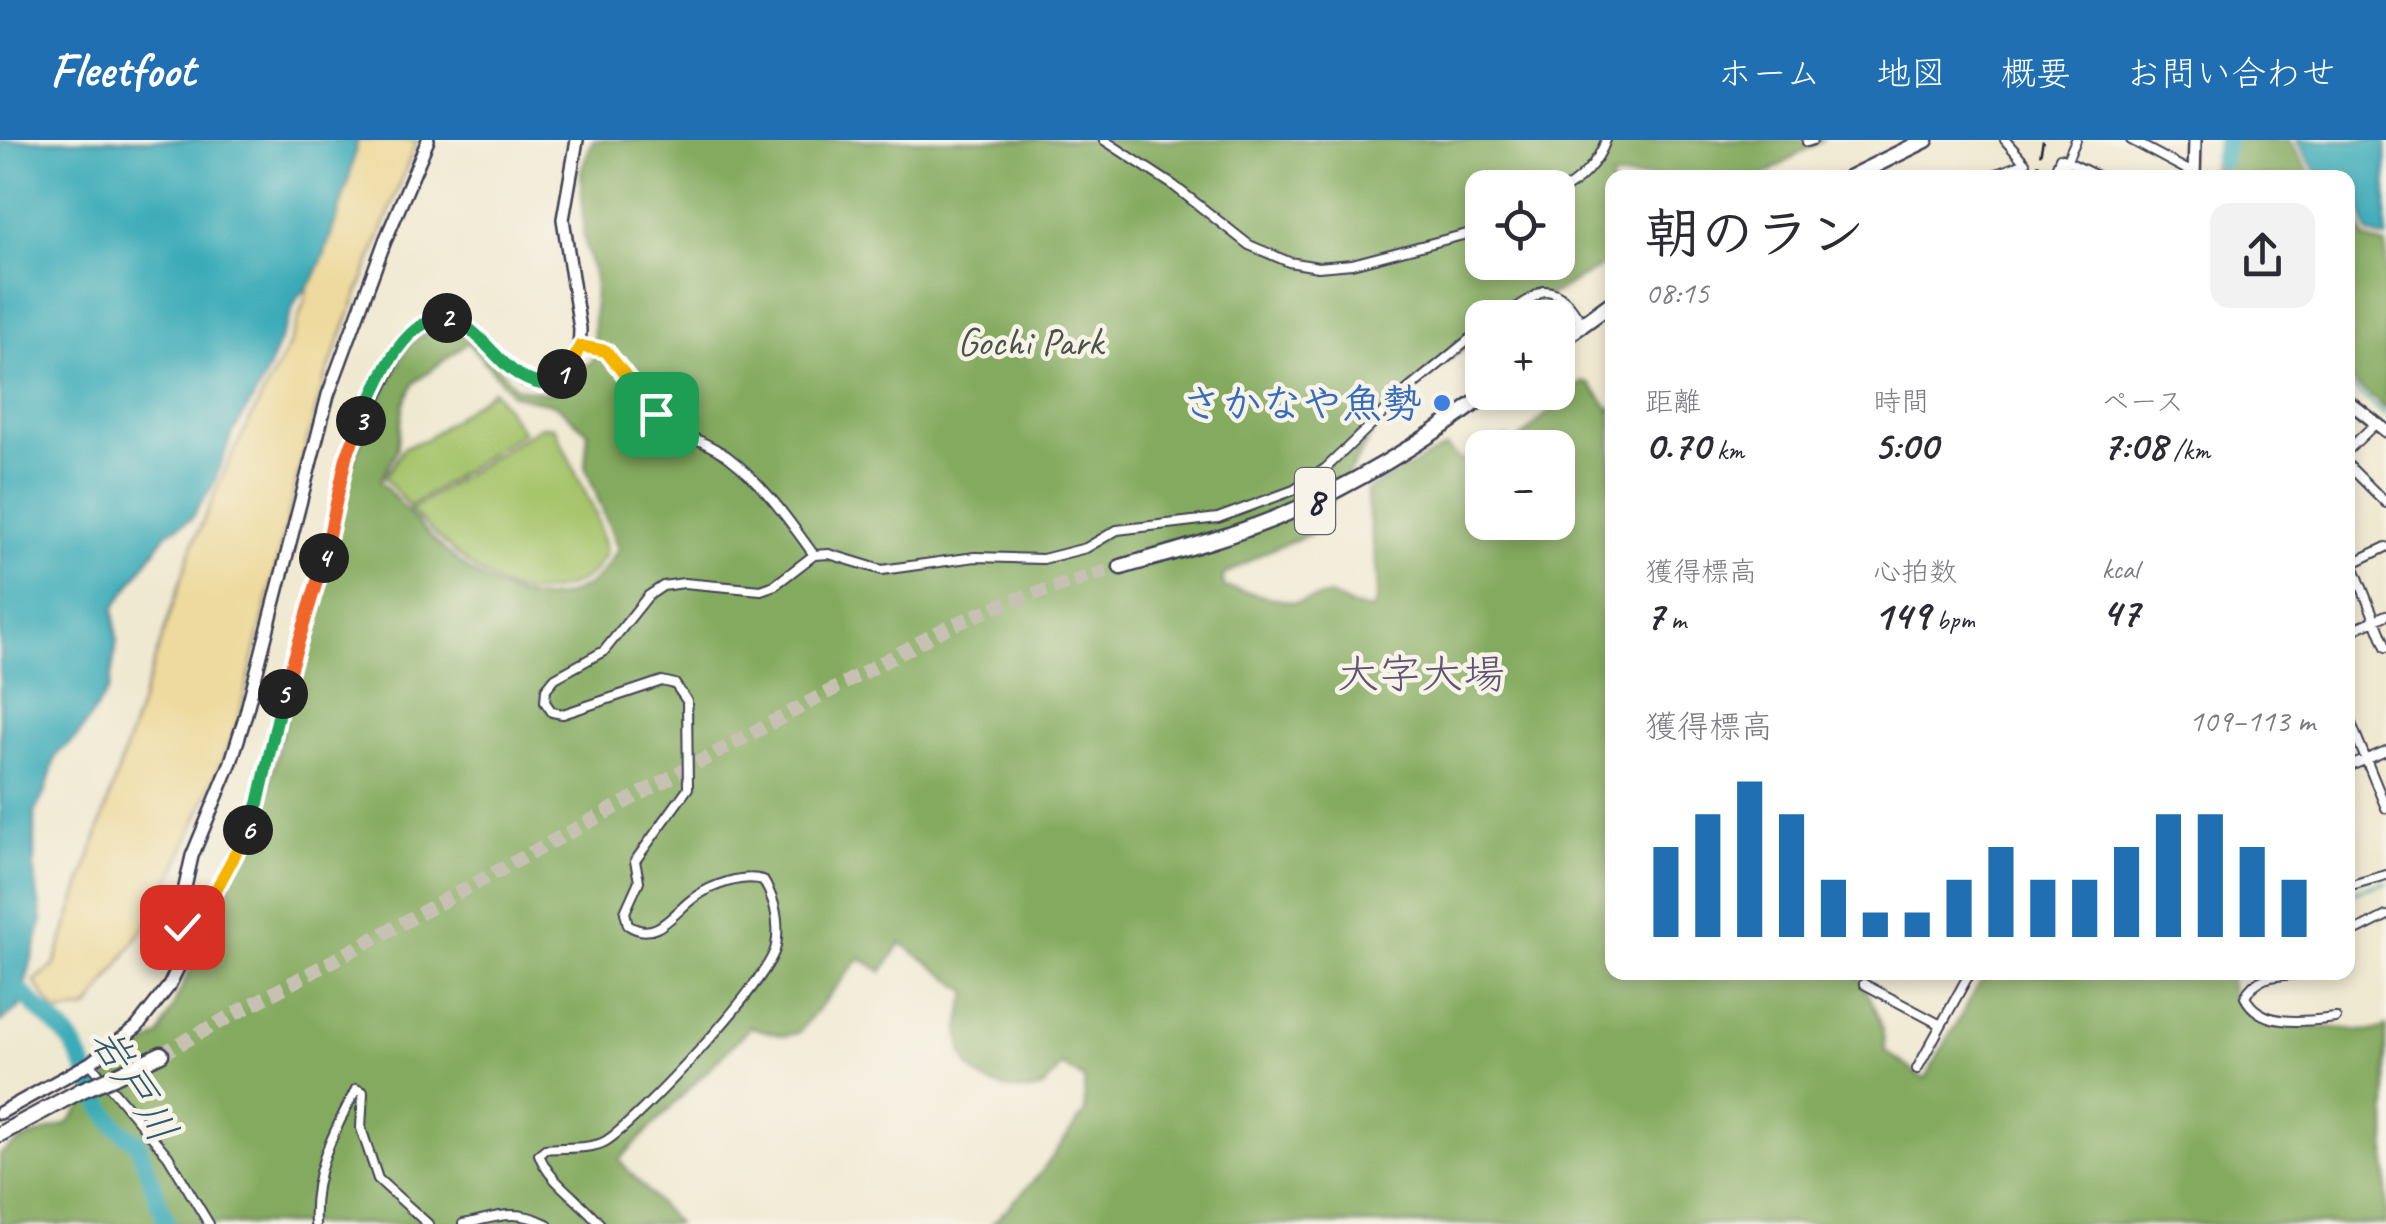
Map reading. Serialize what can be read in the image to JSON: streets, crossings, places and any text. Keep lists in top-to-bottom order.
{
  "streets": {
    "highway": ["8"]
  },
  "districts": ["大字大場"],
  "water": ["岩戸川"],
  "parks": ["Gochi Park"],
  "places": ["さかなや魚勢"],
  "page": {
    "header": "Fleetfoot",
    "nav": [
      "ホーム",
      "地図",
      "概要",
      "お問い合わせ"
    ],
    "map_buttons": ["+", "−"],
    "heading": ["朝のラン", "08:15"],
    "pins": [
      "2",
      "1",
      "3",
      "4",
      "5",
      "6"
    ],
    "stats": [
      ["距離", "0.70 km"],
      ["時間", "5:00"],
      ["ペース", "7:08 /km"],
      ["獲得標高", "7 m"],
      ["心拍数", "149 bpm"],
      ["kcal", "47"]
    ],
    "chart": ["獲得標高", "109–113 m"]
  }
}
